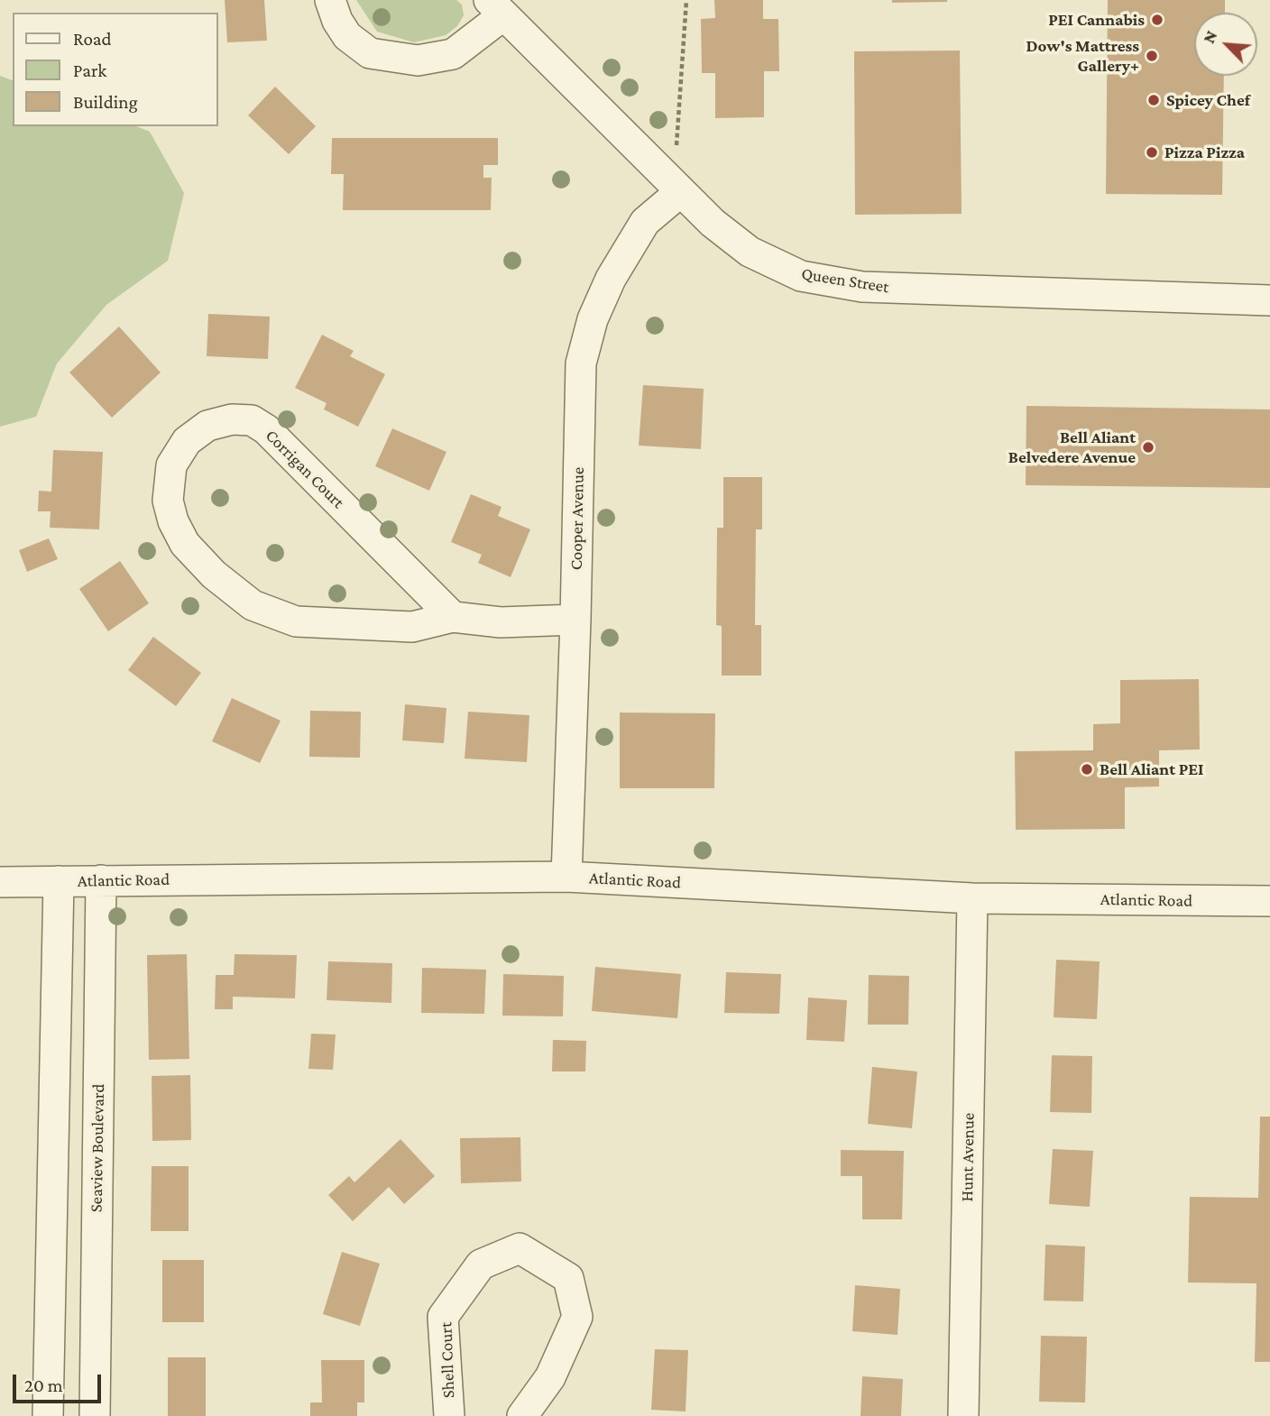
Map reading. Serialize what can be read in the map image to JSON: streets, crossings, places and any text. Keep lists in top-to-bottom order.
{
  "streets": {
    "street": [
      "Queen Street",
      "Corrigan Court",
      "Cooper Avenue",
      "Atlantic Road",
      "Seaview Boulevard",
      "Hunt Avenue",
      "Shell Court"
    ]
  },
  "crossings": [
    ["Queen Street", "Cooper Avenue"],
    ["Corrigan Court", "Cooper Avenue"],
    ["Cooper Avenue", "Atlantic Road"],
    ["Atlantic Road", "Seaview Boulevard"],
    ["Atlantic Road", "Hunt Avenue"]
  ],
  "places": [
    "PEI Cannabis",
    "Dow's Mattress Gallery+",
    "Spicey Chef",
    "Pizza Pizza",
    "Bell Aliant Belvedere Avenue",
    "Bell Aliant PEI"
  ],
  "legend": ["Road", "Park", "Building"],
  "scale_bar": "20 m",
  "north": "top left"
}
